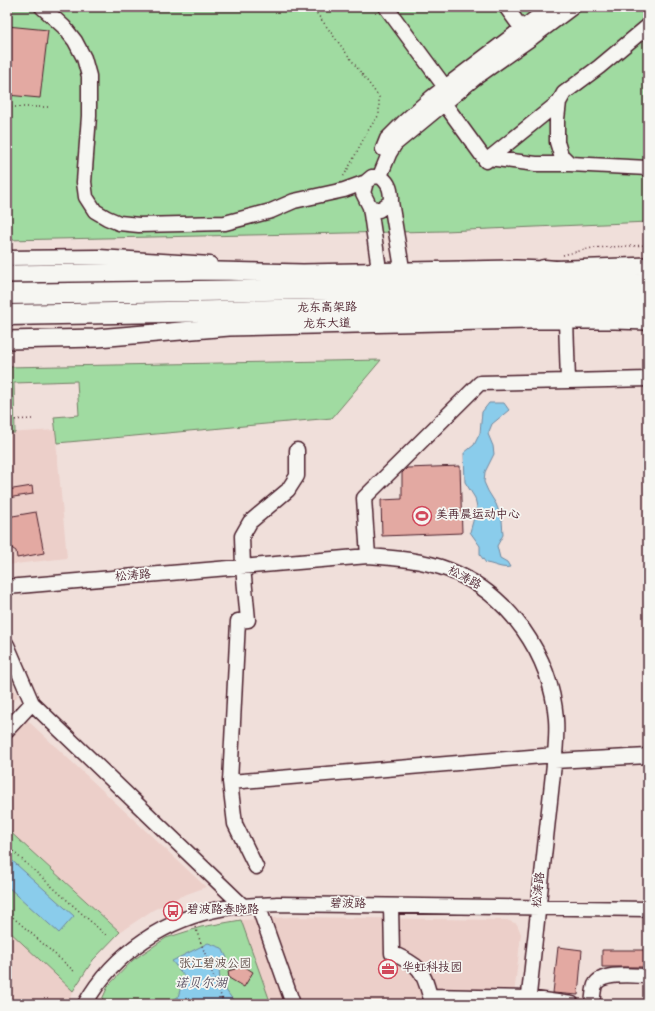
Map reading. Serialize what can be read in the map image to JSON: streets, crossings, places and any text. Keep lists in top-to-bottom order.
{
  "streets": {
    "highway": ["龙东高架路"],
    "main road": ["龙东大道"],
    "street": ["松涛路", "碧波路"]
  },
  "crossings": [
    ["松涛路", "碧波路"]
  ],
  "water": ["诺贝尔湖"],
  "parks": ["张江碧波公园"],
  "places": {
    "sports": ["美再晨运动中心"],
    "bus stop": ["碧波路春晓路"],
    "office": ["华虹科技园"]
  }
}
